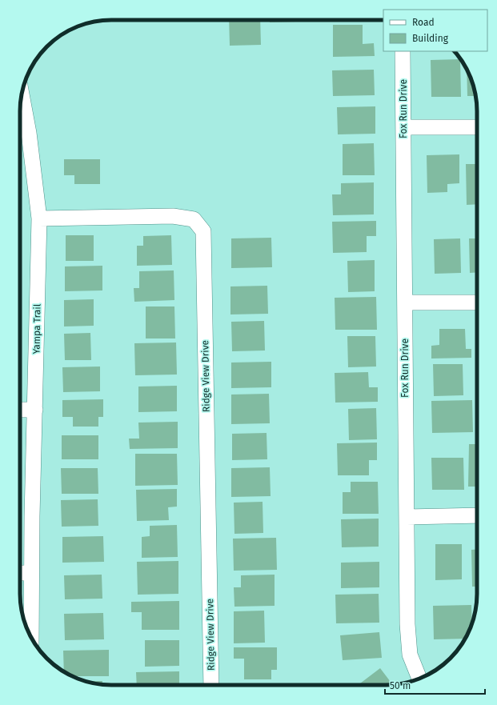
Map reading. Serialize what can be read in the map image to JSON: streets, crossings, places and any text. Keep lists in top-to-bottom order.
{
  "streets": {
    "street": ["Fox Run Drive", "Yampa Trail", "Ridge View Drive"]
  },
  "crossings": [
    ["Yampa Trail", "Ridge View Drive"]
  ],
  "legend": ["Road", "Building"],
  "scale_bar": "50 m"
}
